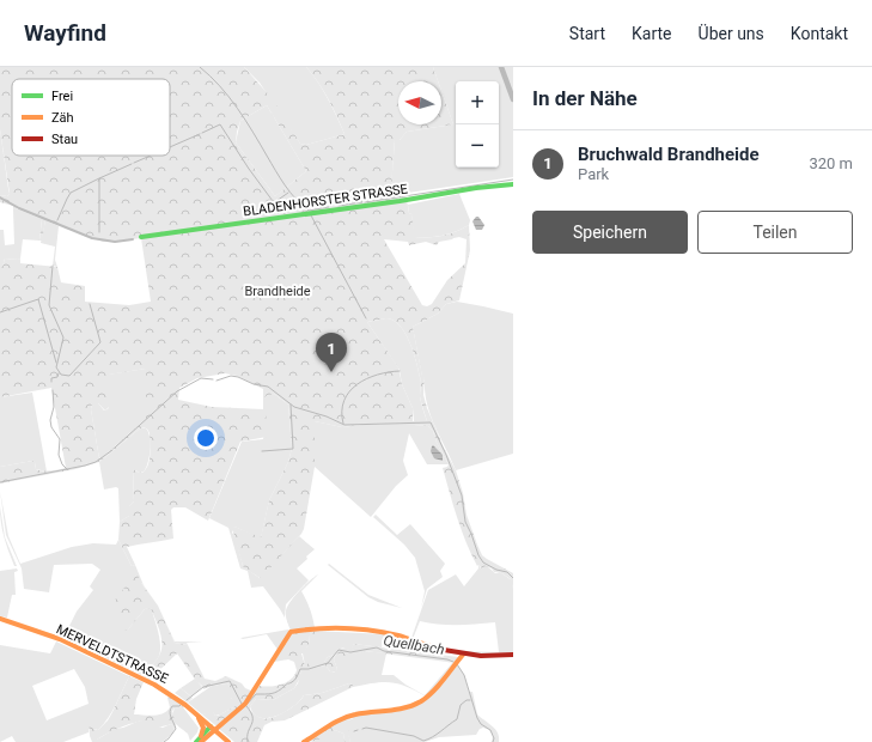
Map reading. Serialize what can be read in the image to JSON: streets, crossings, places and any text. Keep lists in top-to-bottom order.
{
  "streets": {
    "street": ["BLADENHORSTER STRASSE", "MERVELDTSTRASSE"]
  },
  "water": ["Quellbach"],
  "parks": ["Brandheide"],
  "legend": ["Frei", "Zäh", "Stau"],
  "north": "left",
  "page": {
    "header": "Wayfind",
    "nav": [
      "Start",
      "Karte",
      "Über uns",
      "Kontakt"
    ],
    "heading": "In der Nähe",
    "map_buttons": ["+", "−"],
    "list": [
      {
        "mark": "1",
        "name": "Bruchwald Brandheide",
        "note": "Park",
        "value": "320 m"
      }
    ],
    "buttons": ["Speichern", "Teilen"],
    "pins": "1"
  }
}
